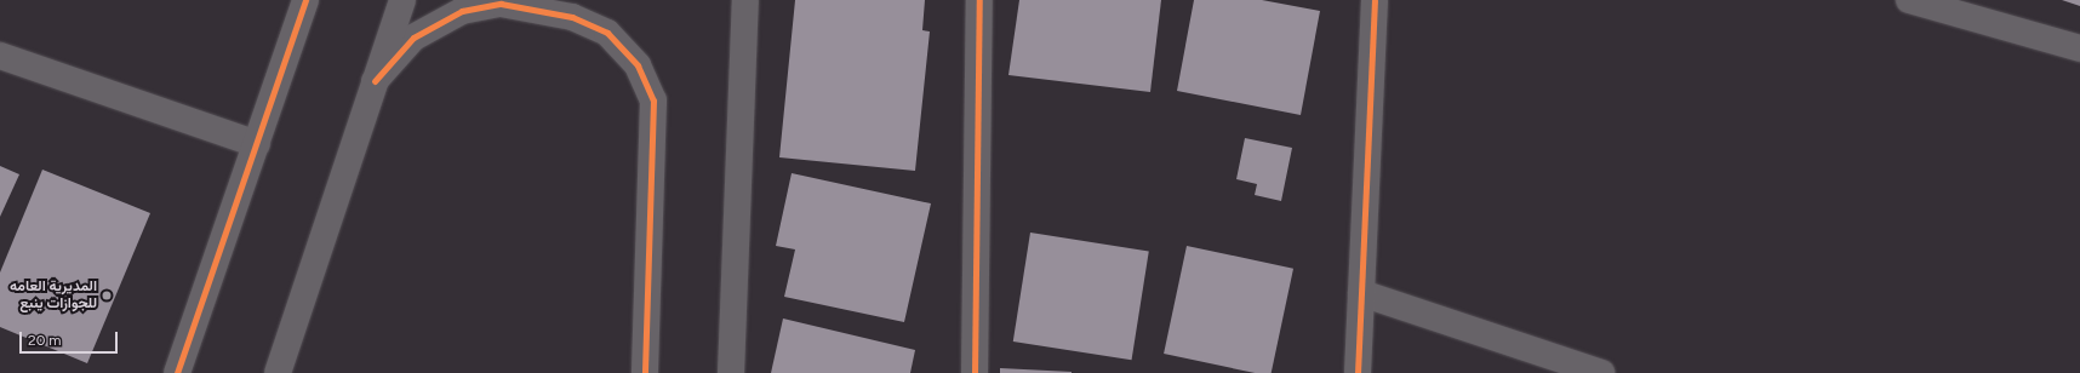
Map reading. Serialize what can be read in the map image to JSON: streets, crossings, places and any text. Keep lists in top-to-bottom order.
{
  "places": ["المديرية العامه للجوازات ينبع"],
  "scale_bar": "20 m"
}
